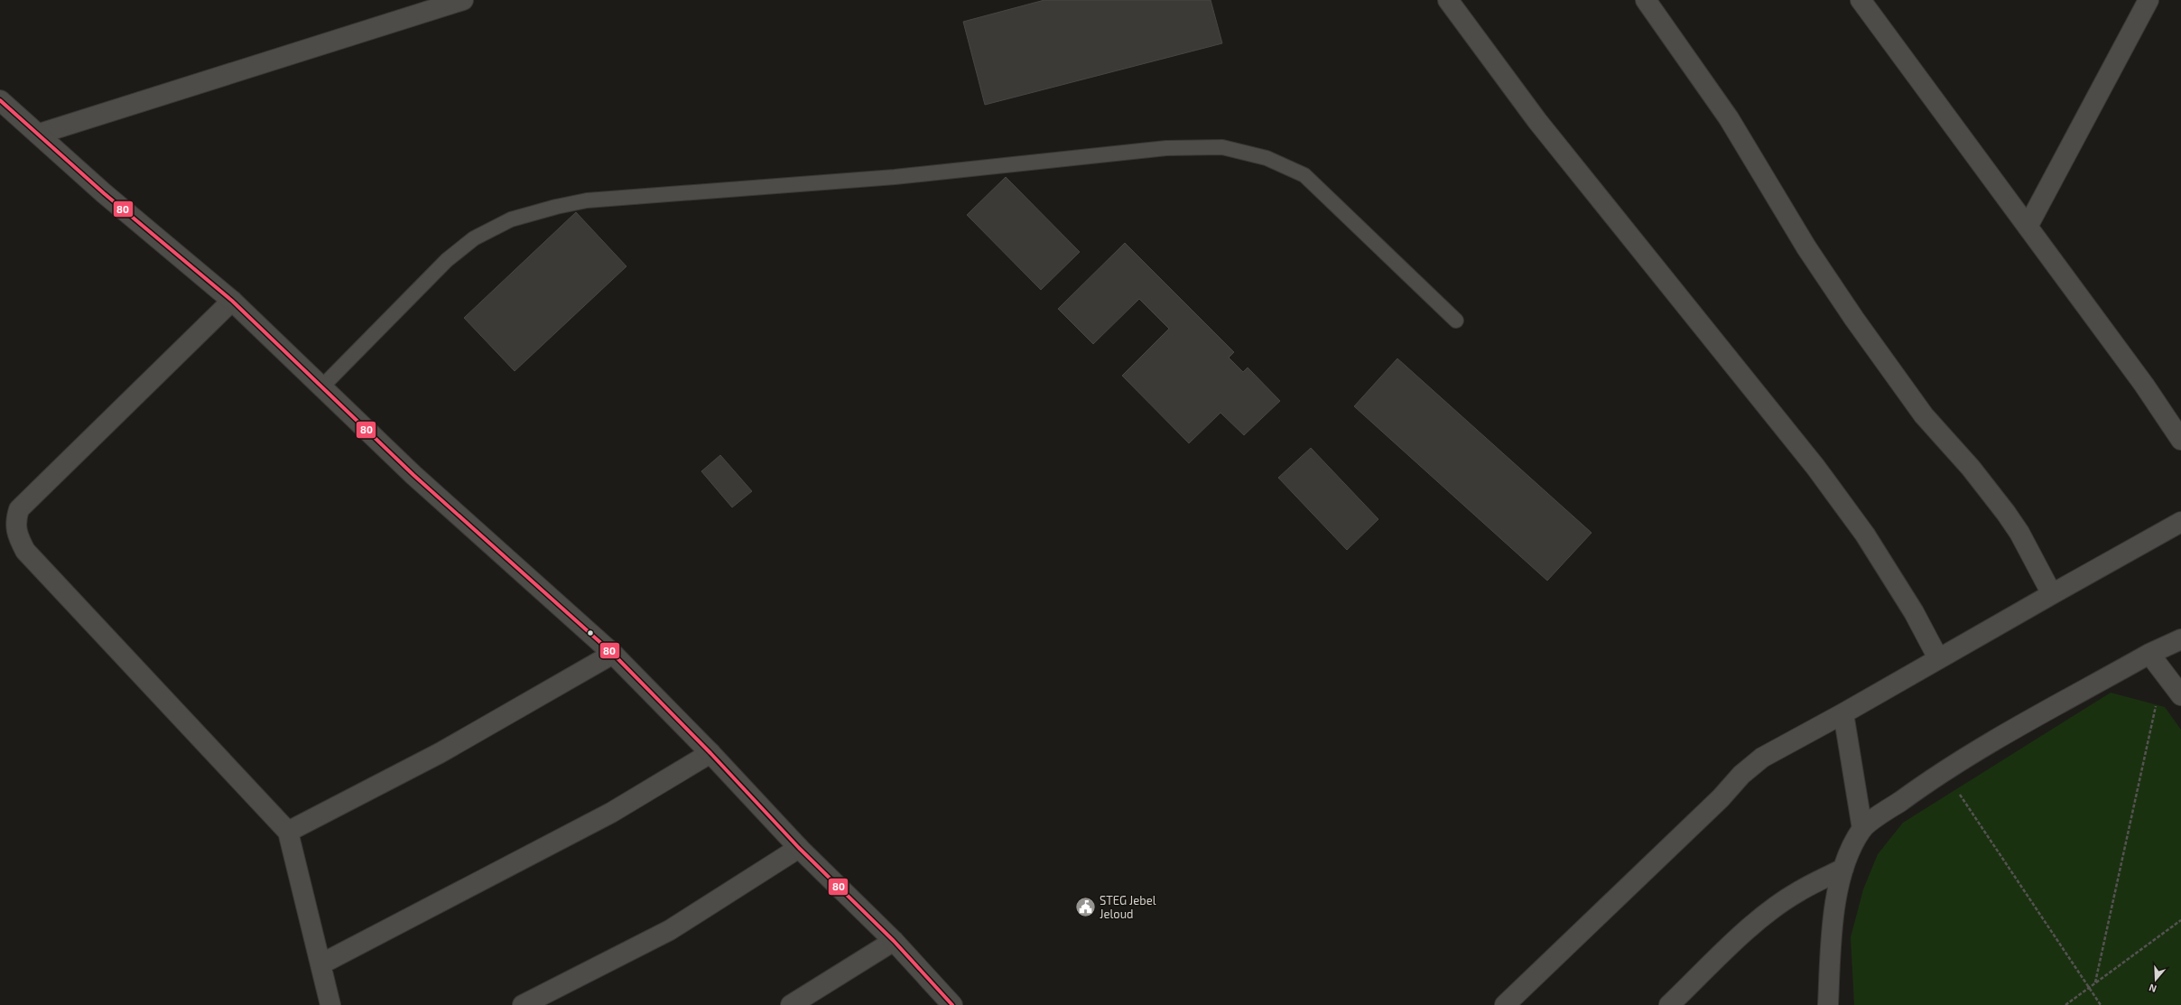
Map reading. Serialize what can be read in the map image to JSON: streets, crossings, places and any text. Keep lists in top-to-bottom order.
{
  "places": {
    "public building": ["STEG Jebel Jeloud"]
  },
  "lines": ["transit line 80"],
  "north": "bottom"
}
